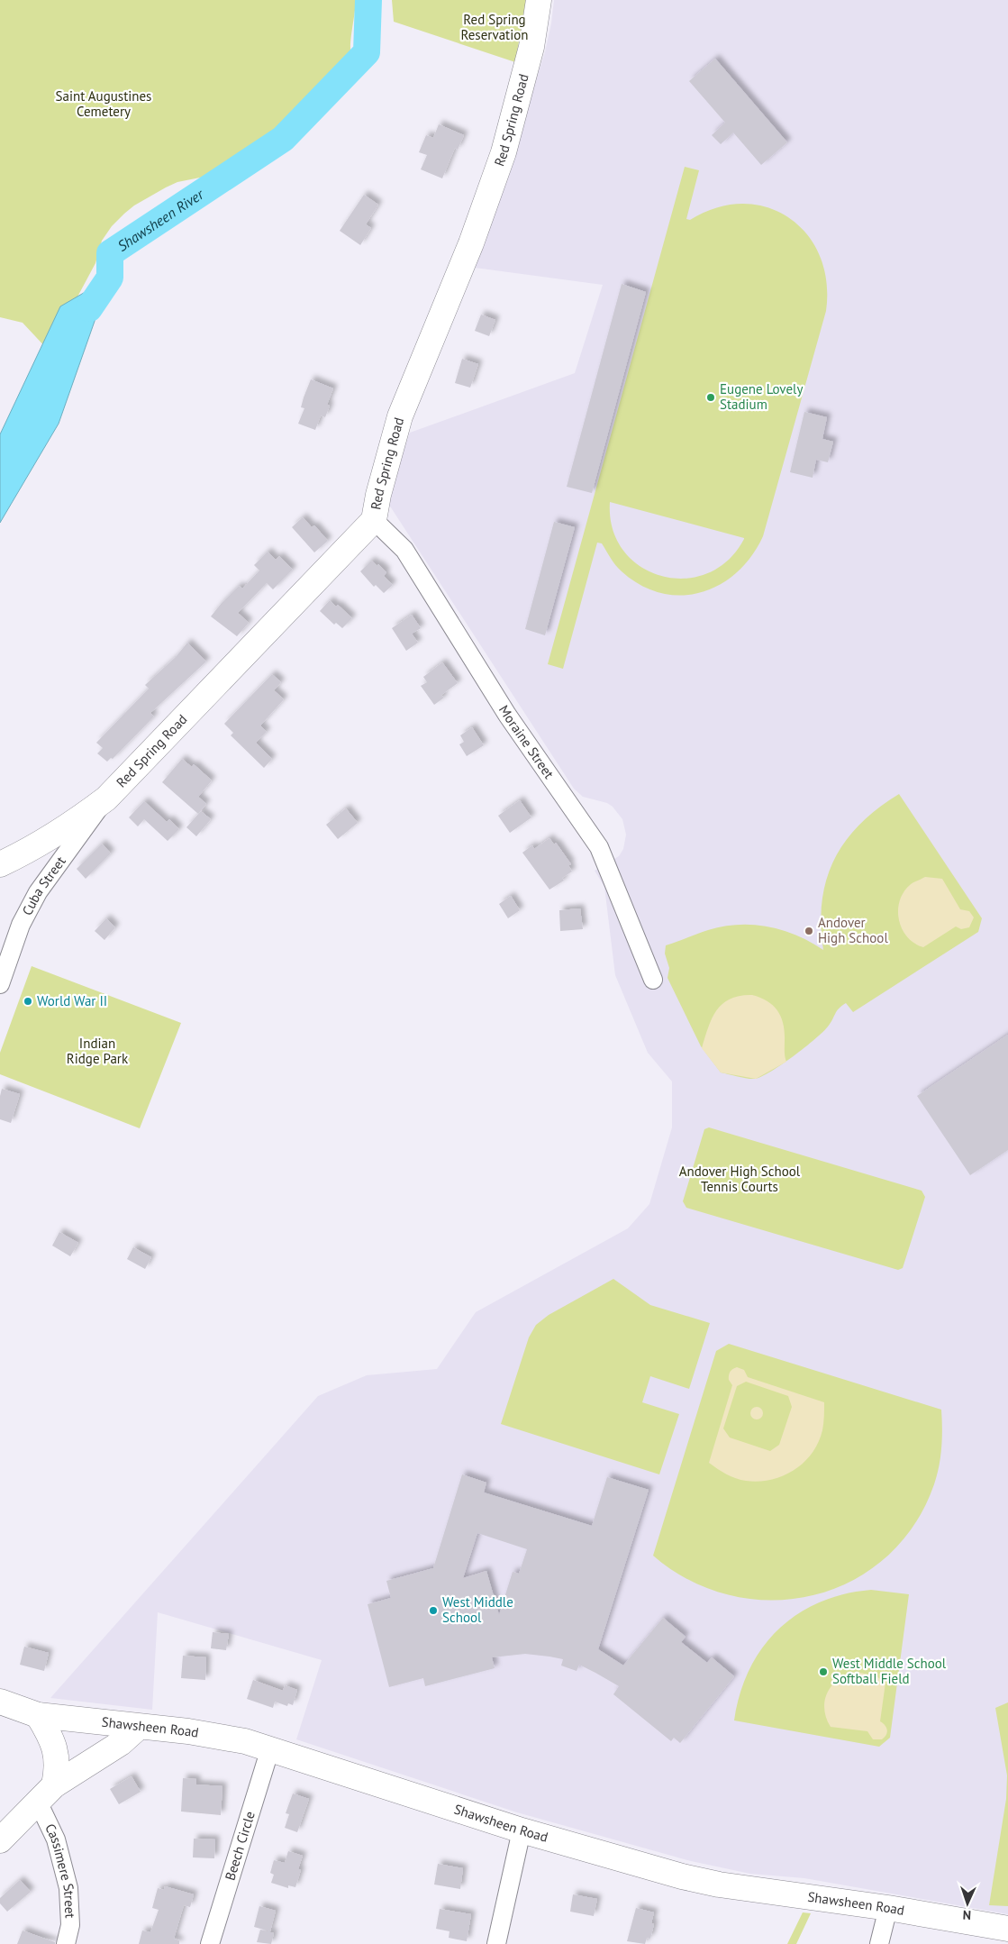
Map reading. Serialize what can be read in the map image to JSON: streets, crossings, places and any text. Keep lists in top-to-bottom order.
{
  "streets": {
    "main road": ["Red Spring Road", "Shawsheen Road"],
    "street": [
      "Moraine Street",
      "Cuba Street",
      "Beech Circle",
      "Cassimere Street"
    ]
  },
  "crossings": [
    ["Red Spring Road", "Moraine Street"],
    ["Red Spring Road", "Cuba Street"],
    ["Shawsheen Road", "Beech Circle"]
  ],
  "water": ["Shawsheen River"],
  "parks": [
    "Red Spring Reservation",
    "Saint Augustines Cemetery",
    "Indian Ridge Park",
    "Andover High School Tennis Courts"
  ],
  "places": [
    "Eugene Lovely Stadium",
    "Andover High School",
    "World War II",
    "West Middle School",
    "West Middle School Softball Field"
  ],
  "north": "bottom"
}
